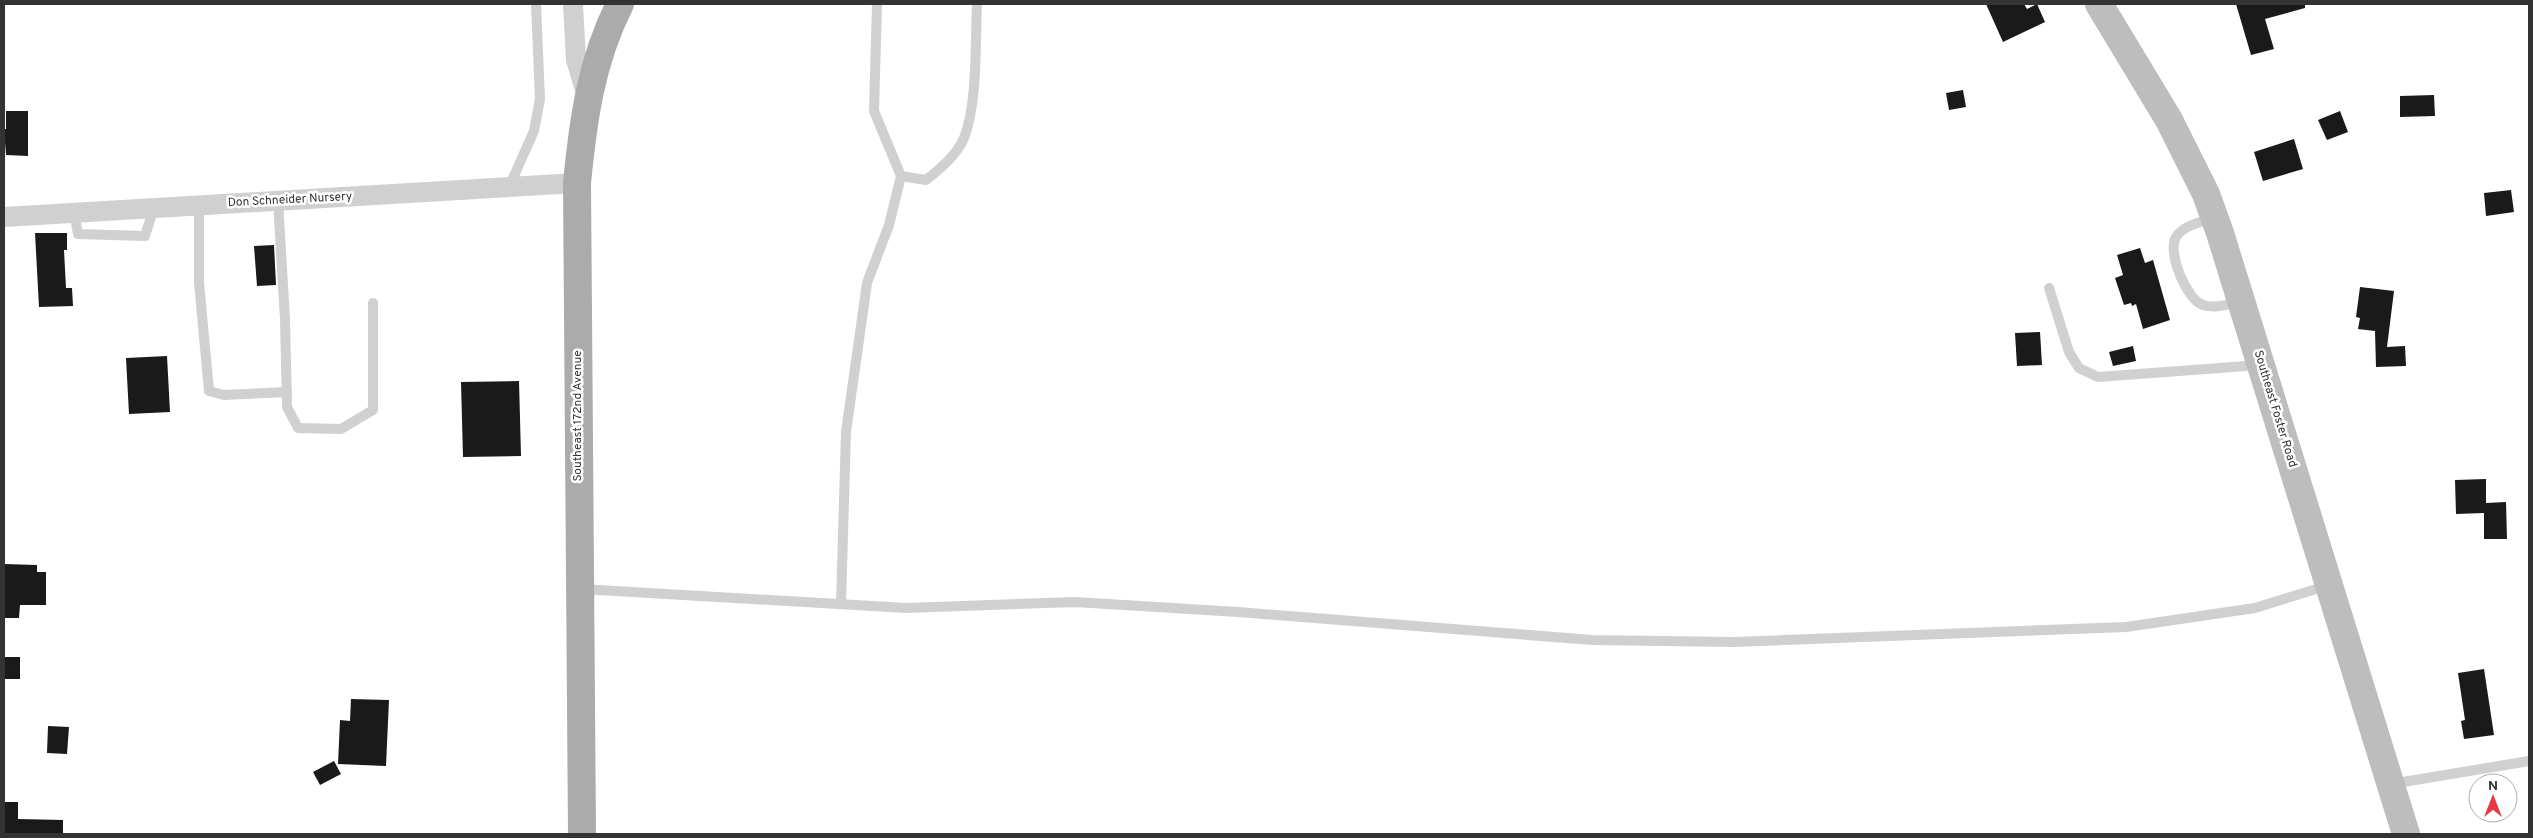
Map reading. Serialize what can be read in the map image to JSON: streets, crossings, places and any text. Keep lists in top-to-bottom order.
{
  "streets": {
    "main road": ["Southeast Foster Road", "Southeast 172nd Avenue"],
    "street": ["Don Schneider Nursery"]
  },
  "crossings": [
    ["Don Schneider Nursery", "Southeast 172nd Avenue"]
  ],
  "north": "top"
}
